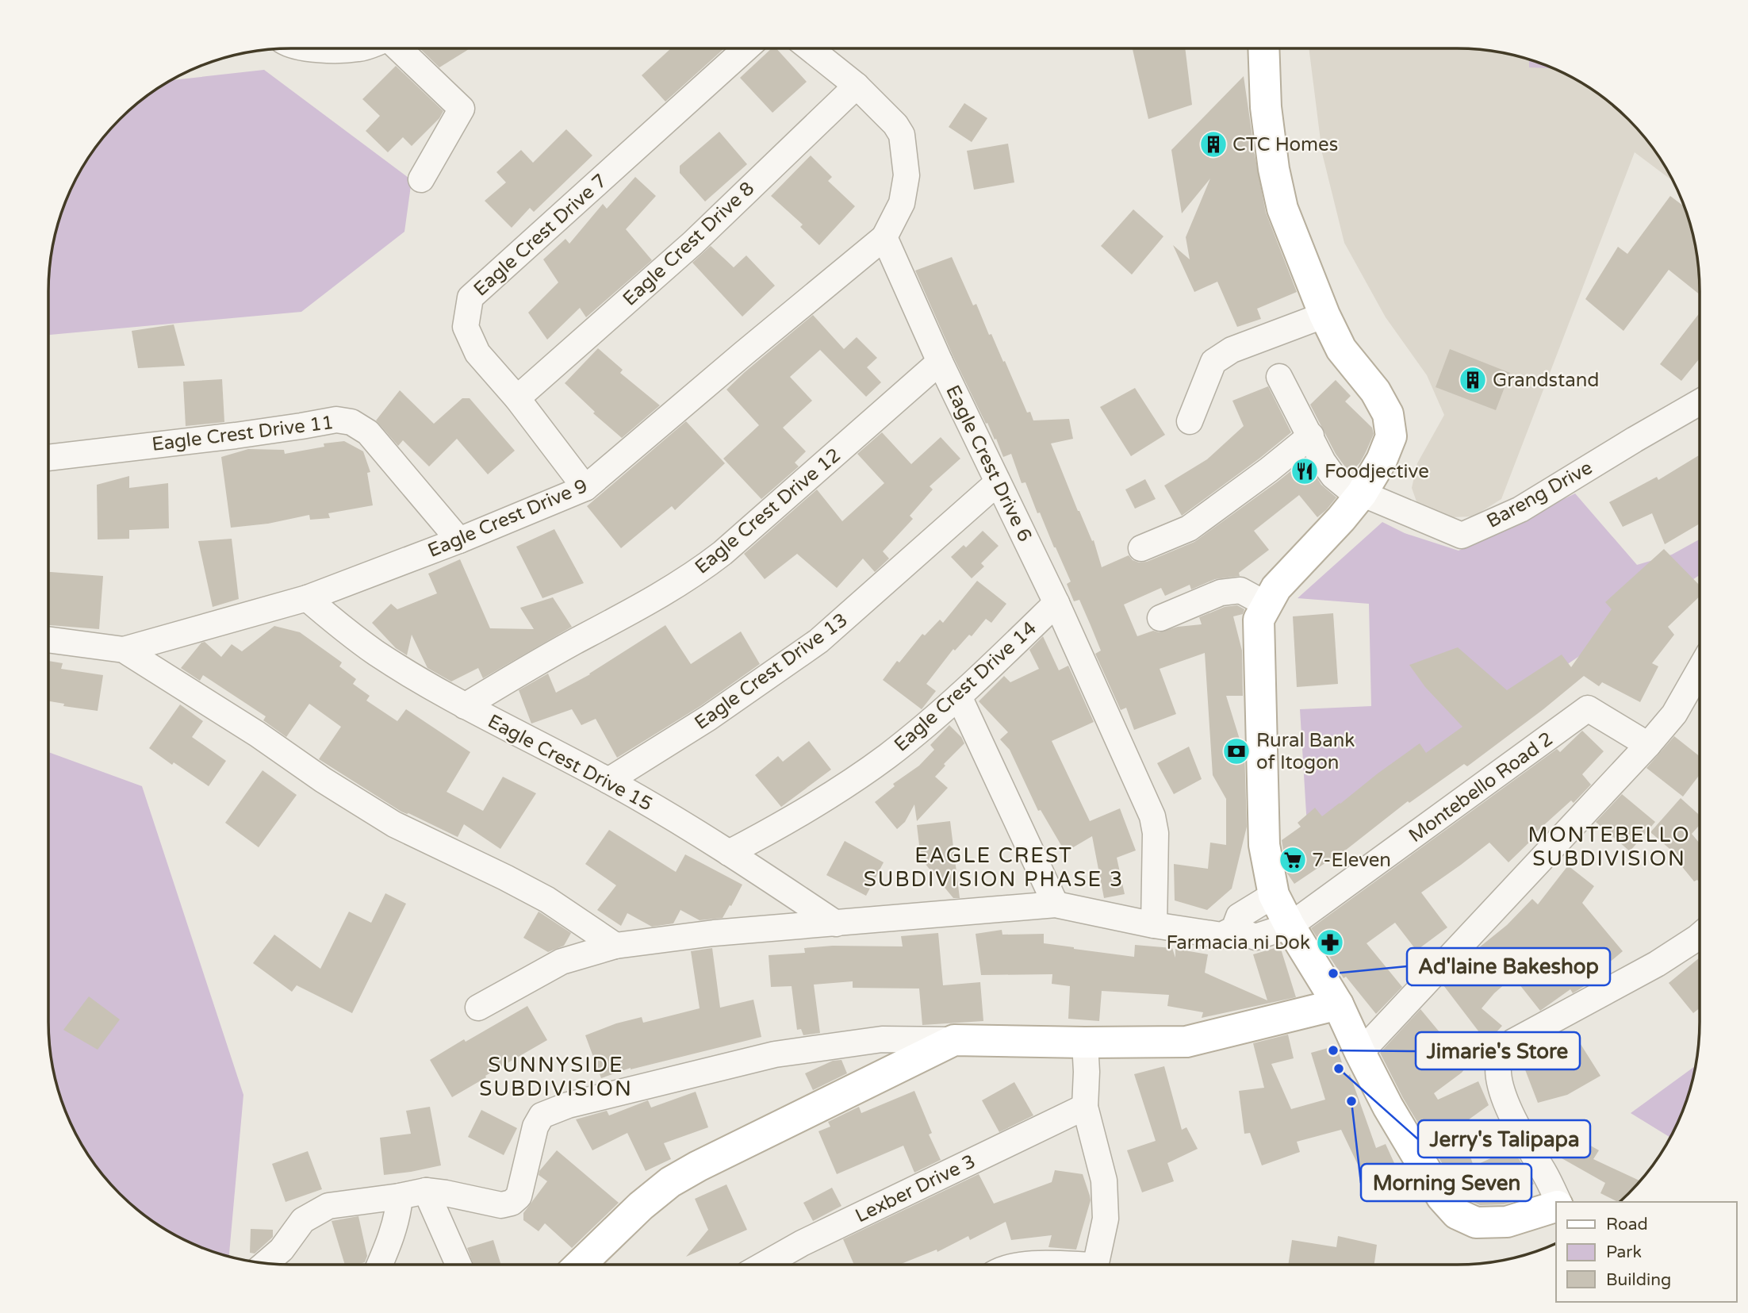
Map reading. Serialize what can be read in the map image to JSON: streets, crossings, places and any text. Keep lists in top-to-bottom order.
{
  "streets": {
    "street": [
      "Eagle Crest Drive 7",
      "Eagle Crest Drive 8",
      "Eagle Crest Drive 11",
      "Eagle Crest Drive 6",
      "Bareng Drive",
      "Eagle Crest Drive 12",
      "Eagle Crest Drive 9",
      "Eagle Crest Drive 13",
      "Eagle Crest Drive 14",
      "Eagle Crest Drive 15",
      "Montebello Road 2",
      "Lexber Drive 3"
    ]
  },
  "crossings": [
    ["Eagle Crest Drive 7", "Eagle Crest Drive 8"],
    ["Eagle Crest Drive 7", "Eagle Crest Drive 9"],
    ["Eagle Crest Drive 11", "Eagle Crest Drive 9"],
    ["Eagle Crest Drive 6", "Eagle Crest Drive 12"],
    ["Eagle Crest Drive 6", "Eagle Crest Drive 9"],
    ["Eagle Crest Drive 6", "Eagle Crest Drive 13"],
    ["Eagle Crest Drive 6", "Eagle Crest Drive 14"],
    ["Eagle Crest Drive 12", "Eagle Crest Drive 15"],
    ["Eagle Crest Drive 9", "Eagle Crest Drive 15"],
    ["Eagle Crest Drive 13", "Eagle Crest Drive 15"],
    ["Eagle Crest Drive 14", "Eagle Crest Drive 15"]
  ],
  "districts": ["MONTEBELLO SUBDIVISION", "EAGLE CREST SUBDIVISION PHASE 3", "SUNNYSIDE SUBDIVISION"],
  "places": {
    "building": ["CTC Homes", "Grandstand"],
    "restaurant": ["Foodjective"],
    "bank": ["Rural Bank of Itogon"],
    "supermarket": ["7-Eleven"],
    "pharmacy": ["Farmacia ni Dok"],
    "other": [
      "Ad'laine Bakeshop",
      "Jimarie's Store",
      "Jerry's Talipapa",
      "Morning Seven"
    ]
  },
  "legend": ["Road", "Park", "Building"]
}
